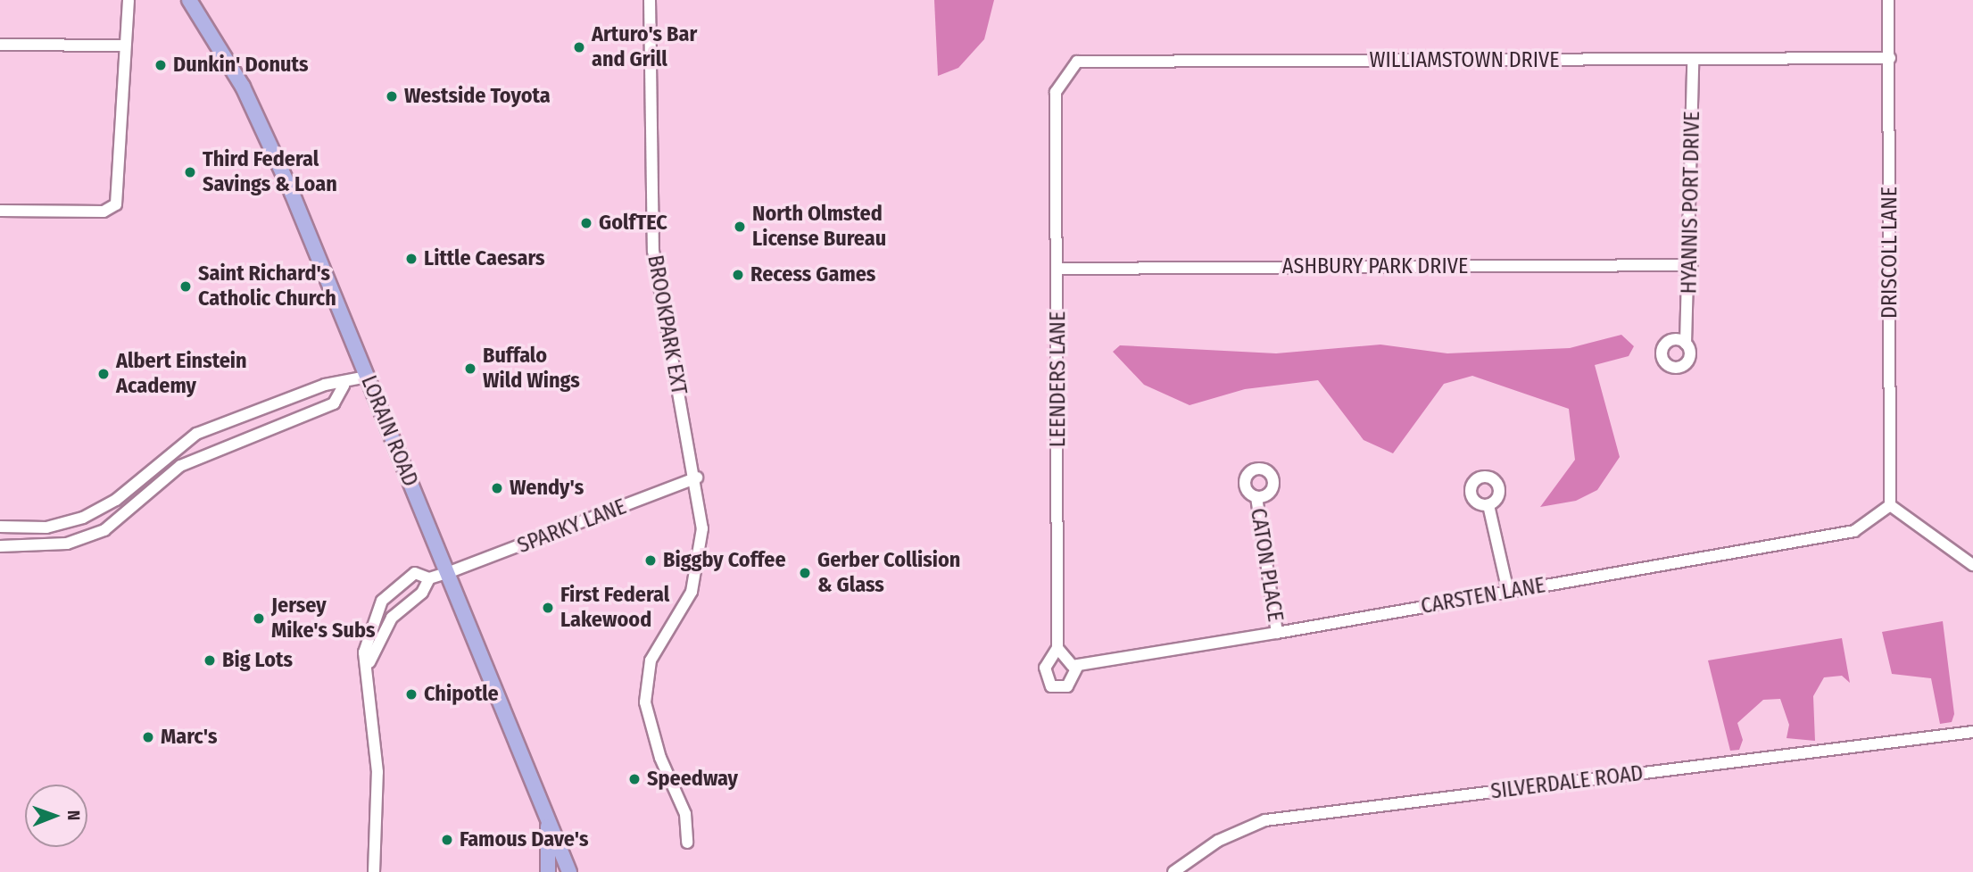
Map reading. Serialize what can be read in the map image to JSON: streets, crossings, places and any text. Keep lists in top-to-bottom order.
{
  "streets": {
    "main road": ["LORAIN ROAD"],
    "street": [
      "WILLIAMSTOWN DRIVE",
      "HYANNIS PORT DRIVE",
      "DRISCOLL LANE",
      "ASHBURY PARK DRIVE",
      "BROOKPARK EXT",
      "LEENDERS LANE",
      "SPARKY LANE",
      "CATON PLACE",
      "CARSTEN LANE",
      "SILVERDALE ROAD"
    ]
  },
  "crossings": [
    ["WILLIAMSTOWN DRIVE", "HYANNIS PORT DRIVE"],
    ["WILLIAMSTOWN DRIVE", "DRISCOLL LANE"],
    ["WILLIAMSTOWN DRIVE", "LEENDERS LANE"],
    ["HYANNIS PORT DRIVE", "ASHBURY PARK DRIVE"],
    ["DRISCOLL LANE", "CARSTEN LANE"],
    ["ASHBURY PARK DRIVE", "LEENDERS LANE"],
    ["BROOKPARK EXT", "SPARKY LANE"],
    ["LORAIN ROAD", "SPARKY LANE"],
    ["CATON PLACE", "CARSTEN LANE"]
  ],
  "places": [
    "Arturo's Bar and Grill",
    "Dunkin' Donuts",
    "Westside Toyota",
    "Third Federal Savings & Loan",
    "GolfTEC",
    "North Olmsted License Bureau",
    "Little Caesars",
    "Recess Games",
    "Saint Richard's Catholic Church",
    "Buffalo Wild Wings",
    "Albert Einstein Academy",
    "Wendy's",
    "Biggby Coffee",
    "Gerber Collision & Glass",
    "First Federal Lakewood",
    "Jersey Mike's Subs",
    "Big Lots",
    "Chipotle",
    "Marc's",
    "Speedway",
    "Famous Dave's"
  ],
  "north": "right"
}
